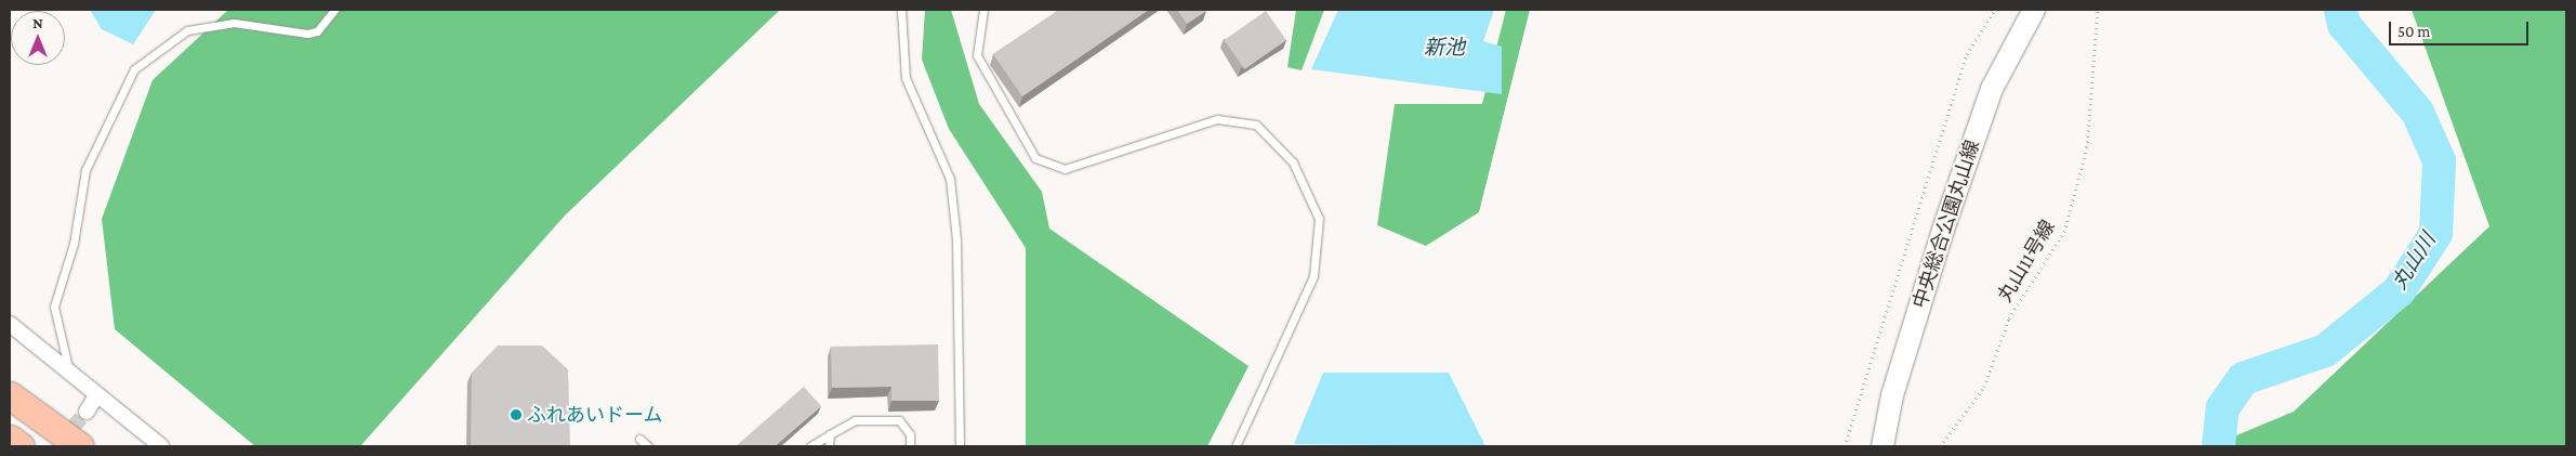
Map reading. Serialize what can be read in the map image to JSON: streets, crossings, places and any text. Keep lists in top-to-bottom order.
{
  "streets": {
    "street": ["中央総合公園丸山線"],
    "path": ["丸山11号線"]
  },
  "water": ["新池", "丸山川"],
  "places": ["ふれあいドーム"],
  "scale_bar": "50 m",
  "north": "top"
}
